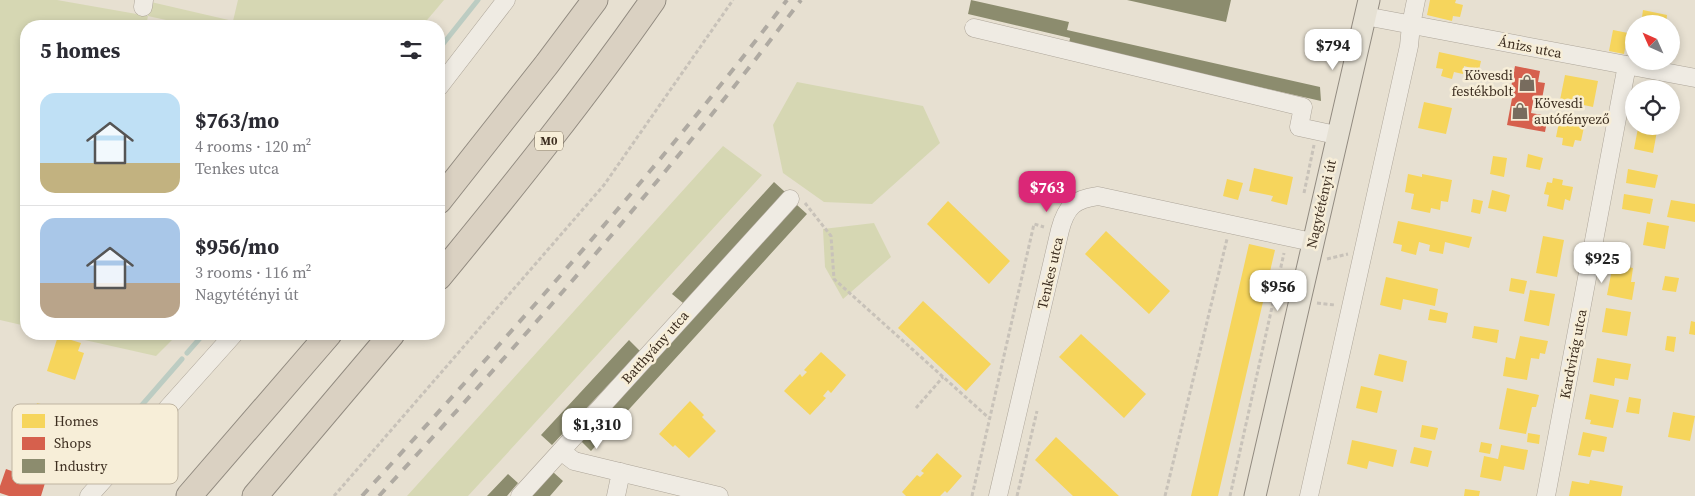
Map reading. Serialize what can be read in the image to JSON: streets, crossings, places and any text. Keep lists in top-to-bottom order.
{
  "streets": {
    "highway": ["M0"],
    "main road": ["Nagytétényi út"],
    "street": [
      "Ánizs utca",
      "Tenkes utca",
      "Batthyány utca",
      "Kardvirág utca"
    ]
  },
  "crossings": [
    ["Ánizs utca", "Nagytétényi út"],
    ["Nagytétényi út", "Tenkes utca"]
  ],
  "places": {
    "shop": ["Kövesdi festékbolt", "Kövesdi autófényező"]
  },
  "legend": ["Homes", "Shops", "Industry"],
  "north": "top left",
  "page": {
    "heading": "5 homes",
    "price": [
      "$794",
      "$763",
      "$925",
      "$956",
      "$1,310"
    ],
    "list": [
      {
        "name": "$763/mo",
        "note": "4 rooms · 120 m² · Tenkes utca"
      },
      {
        "name": "$956/mo",
        "note": "3 rooms · 116 m² · Nagytétényi út"
      }
    ]
  }
}
